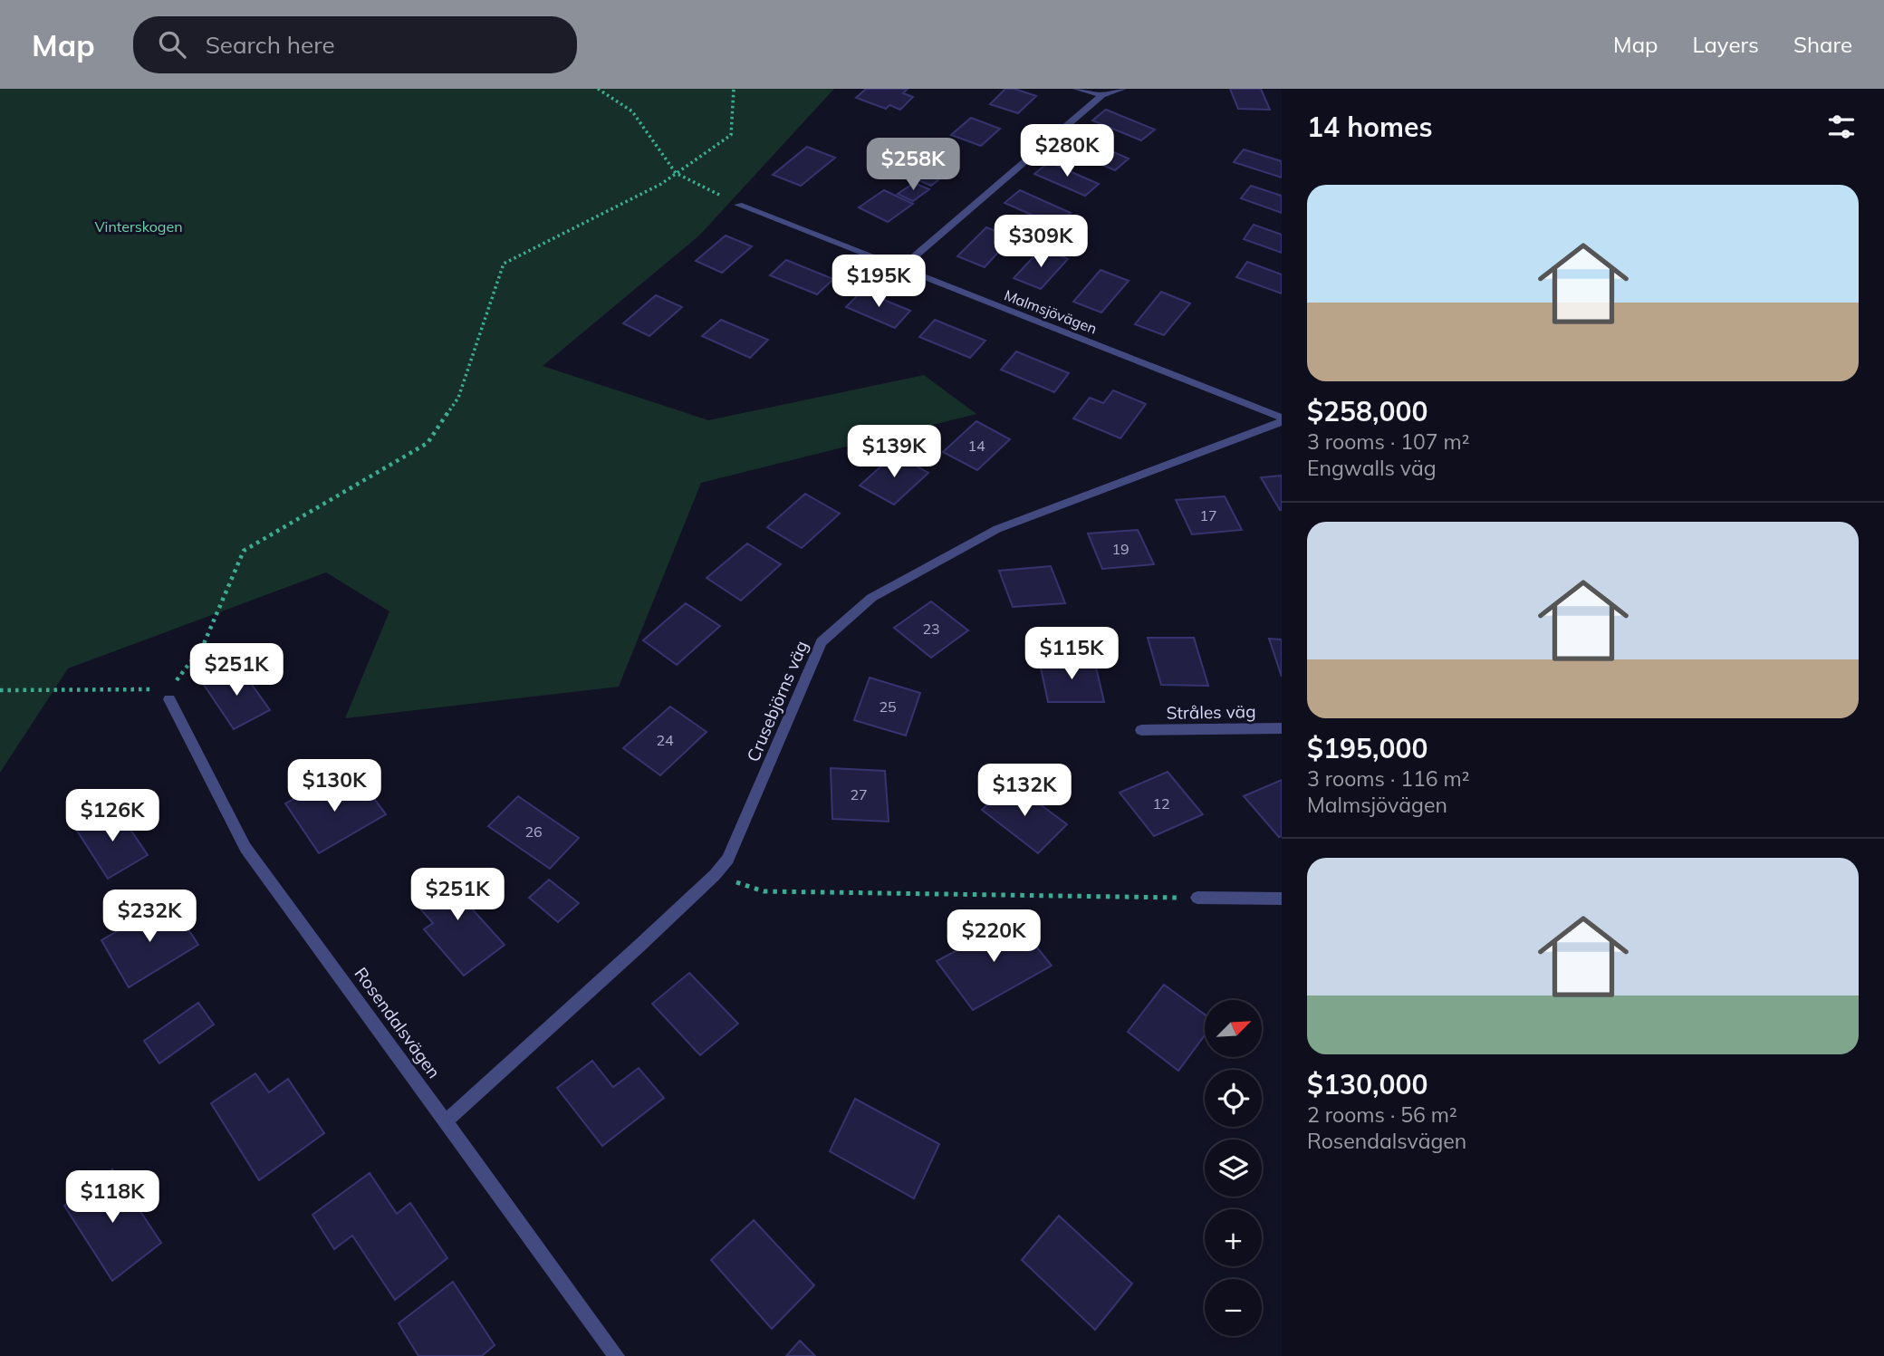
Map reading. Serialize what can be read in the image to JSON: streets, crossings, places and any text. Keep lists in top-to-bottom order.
{
  "streets": {
    "street": [
      "Malmsjövägen",
      "Crusebjörns väg",
      "Stråles väg",
      "Rosendalsvägen"
    ]
  },
  "crossings": [
    ["Crusebjörns väg", "Rosendalsvägen"]
  ],
  "parks": ["Vinterskogen"],
  "house_numbers": [
    "14",
    "17",
    "19",
    "23",
    "25",
    "24",
    "27",
    "12",
    "26"
  ],
  "north": "top right",
  "page": {
    "header": "Map",
    "search": "Search here",
    "nav": ["Map", "Layers", "Share"],
    "heading": "14 homes",
    "price": [
      "$280K",
      "$258K",
      "$309K",
      "$195K",
      "$139K",
      "$115K",
      "$251K",
      "$130K",
      "$132K",
      "$126K",
      "$251K",
      "$232K",
      "$220K",
      "$118K"
    ],
    "list": [
      {
        "name": "$258,000",
        "note": "3 rooms · 107 m² · Engwalls väg"
      },
      {
        "name": "$195,000",
        "note": "3 rooms · 116 m² · Malmsjövägen"
      },
      {
        "name": "$130,000",
        "note": "2 rooms · 56 m² · Rosendalsvägen"
      }
    ],
    "map_buttons": ["+", "−"]
  }
}
